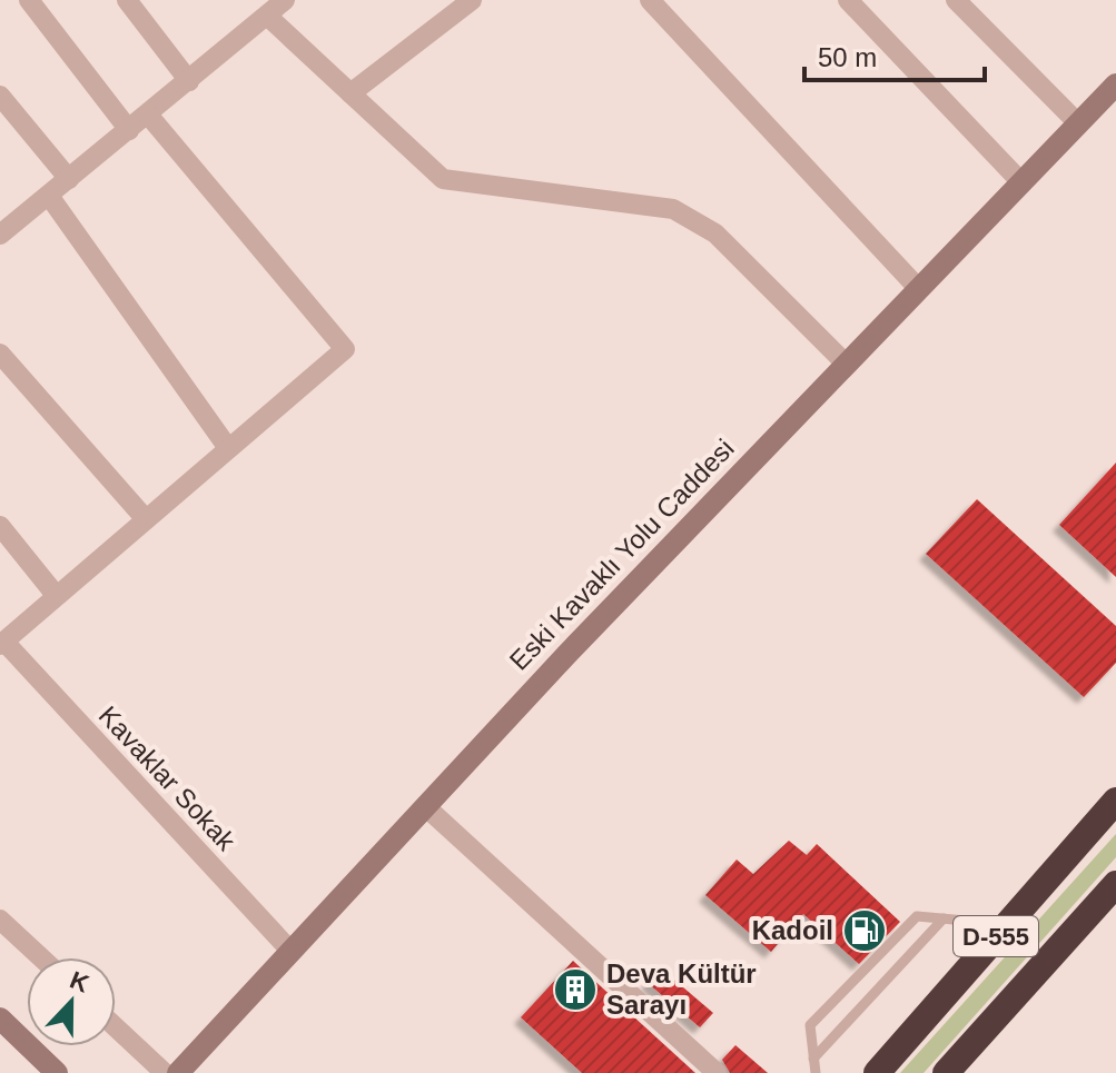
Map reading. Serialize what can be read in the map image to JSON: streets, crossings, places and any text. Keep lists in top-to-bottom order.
{
  "streets": {
    "highway": ["D-555"],
    "street": ["Eski Kavaklı Yolu Caddesi", "Kavaklar Sokak"]
  },
  "crossings": [
    ["Eski Kavaklı Yolu Caddesi", "Kavaklar Sokak"]
  ],
  "places": {
    "fuel station": ["Kadoil"],
    "building": ["Deva Kültür Sarayı"]
  },
  "scale_bar": "50 m",
  "north": "top"
}
